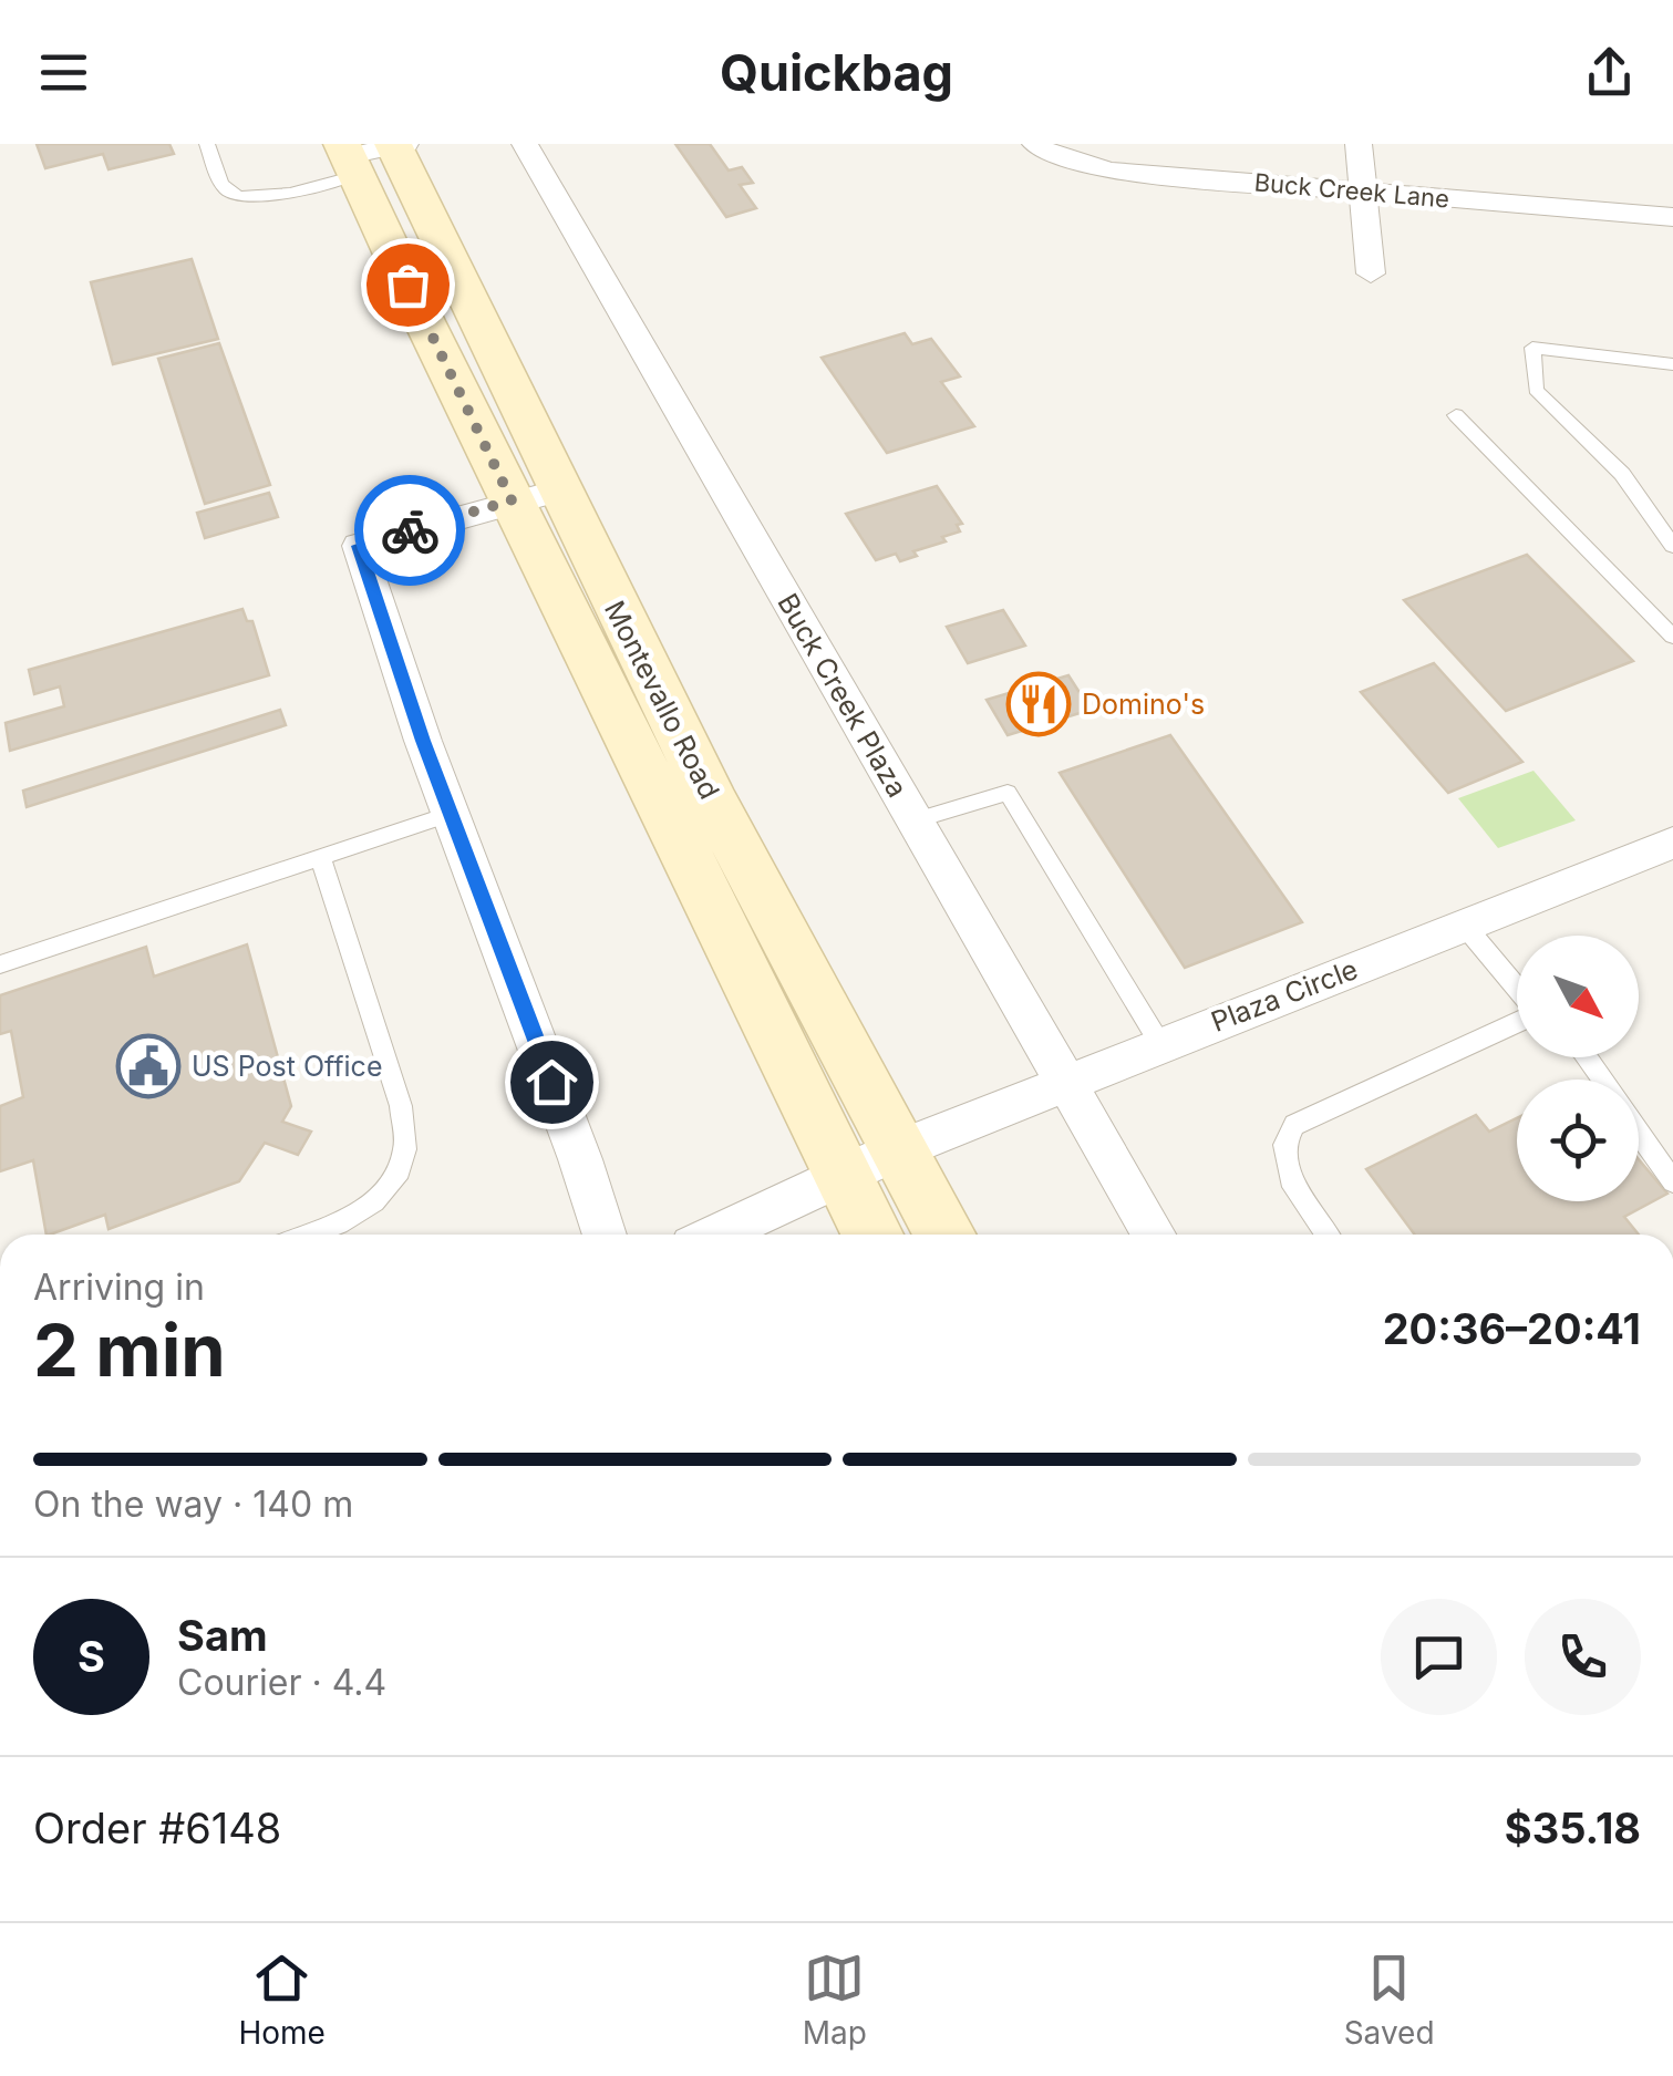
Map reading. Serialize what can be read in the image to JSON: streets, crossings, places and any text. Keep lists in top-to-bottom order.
{
  "streets": {
    "main road": ["Montevallo Road"],
    "street": ["Buck Creek Lane", "Buck Creek Plaza", "Plaza Circle"]
  },
  "crossings": [
    ["Buck Creek Plaza", "Plaza Circle"],
    ["Montevallo Road", "Plaza Circle"]
  ],
  "places": {
    "restaurant": ["Domino's"],
    "public building": ["US Post Office"]
  },
  "north": "bottom right",
  "page": {
    "header": "Quickbag",
    "heading": ["2 min", "Arriving in", "20:36–20:41"],
    "panel": [
      "Sam",
      "Courier · 4.4",
      "Order #6148",
      "$35.18"
    ],
    "bar": "On the way · 140 m",
    "round": "S",
    "tabs": ["Home", "Map", "Saved"]
  }
}
